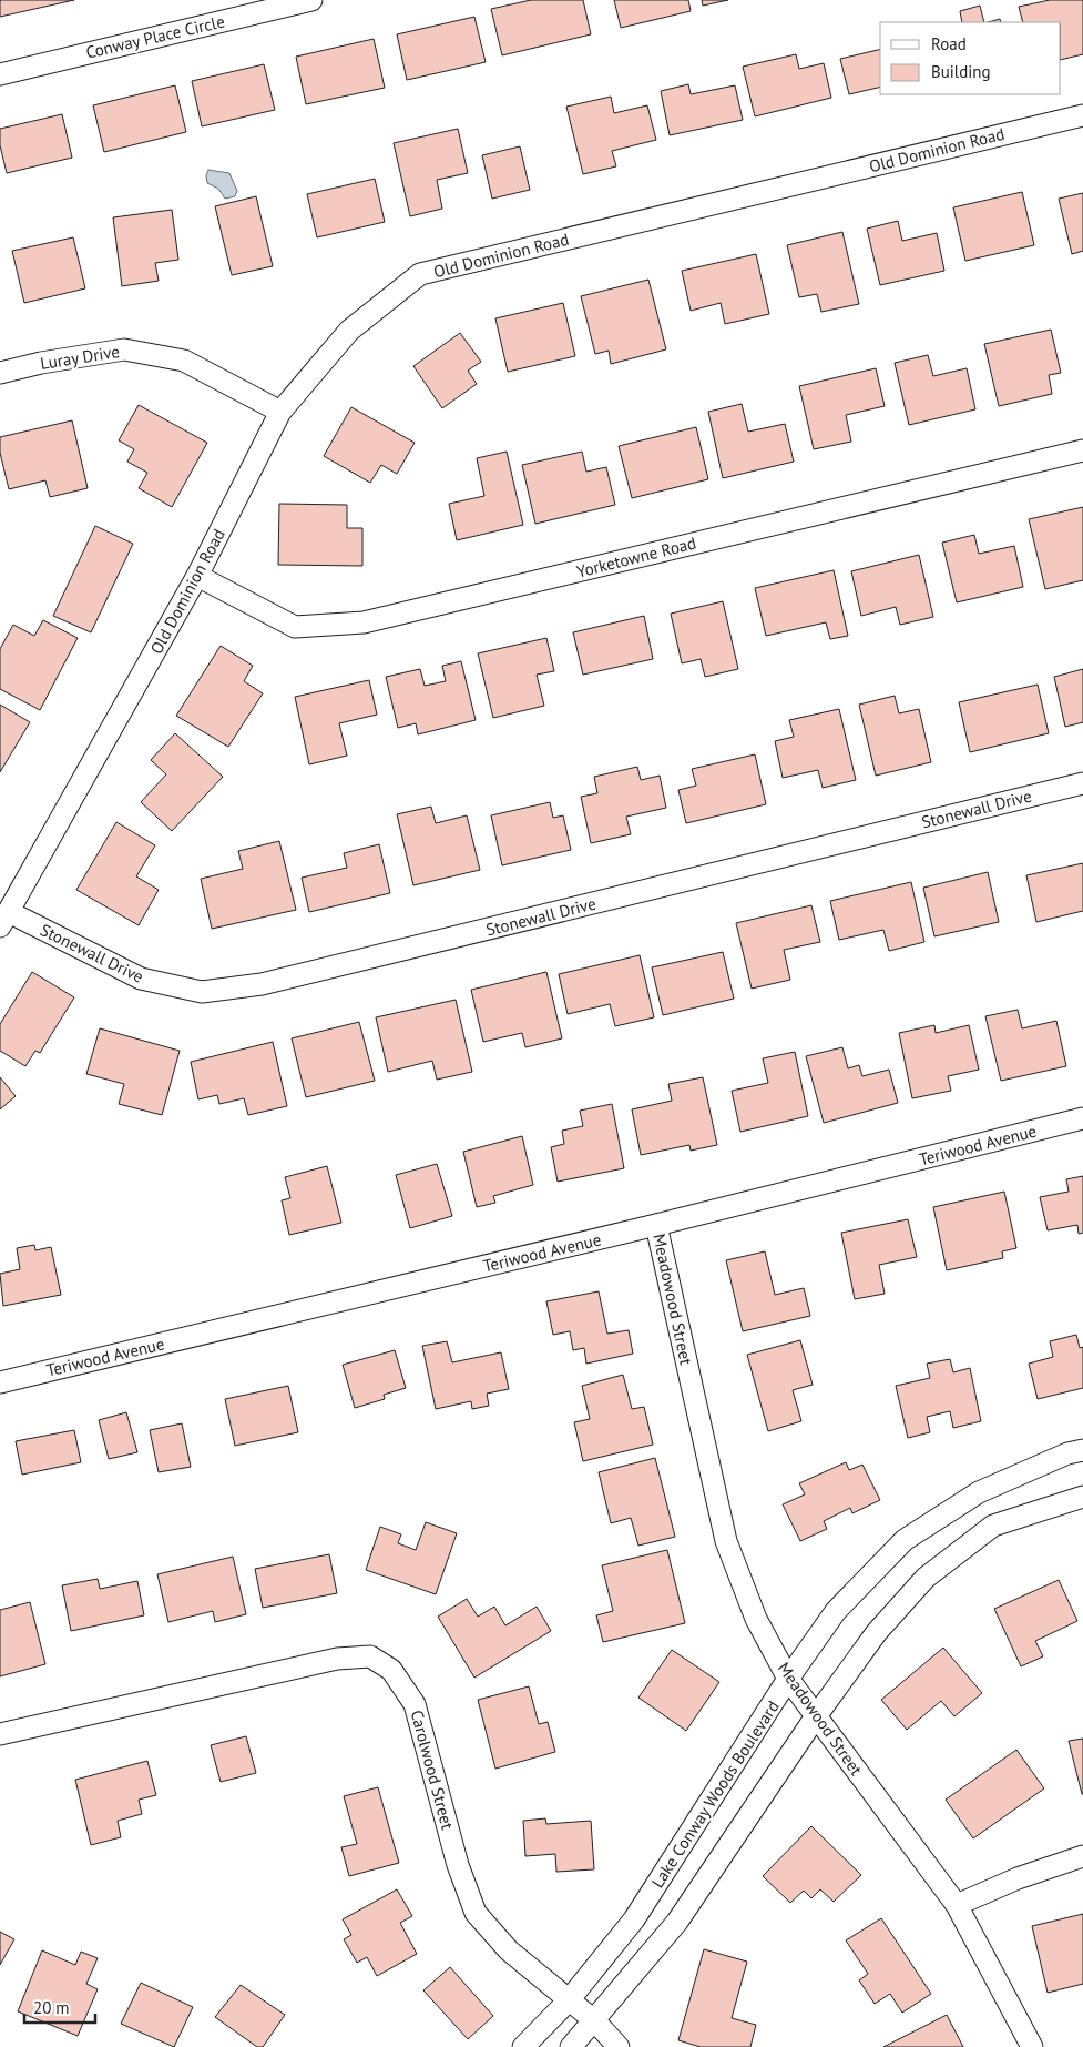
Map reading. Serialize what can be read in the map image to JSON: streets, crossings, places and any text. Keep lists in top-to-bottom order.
{
  "streets": {
    "street": [
      "Conway Place Circle",
      "Old Dominion Road",
      "Luray Drive",
      "Yorketowne Road",
      "Stonewall Drive",
      "Teriwood Avenue",
      "Meadowood Street",
      "Carolwood Street",
      "Lake Conway Woods Boulevard"
    ]
  },
  "crossings": [
    ["Old Dominion Road", "Luray Drive"],
    ["Old Dominion Road", "Yorketowne Road"],
    ["Old Dominion Road", "Stonewall Drive"],
    ["Teriwood Avenue", "Meadowood Street"],
    ["Meadowood Street", "Lake Conway Woods Boulevard"],
    ["Carolwood Street", "Lake Conway Woods Boulevard"]
  ],
  "legend": ["Road", "Building"],
  "scale_bar": "20 m"
}
